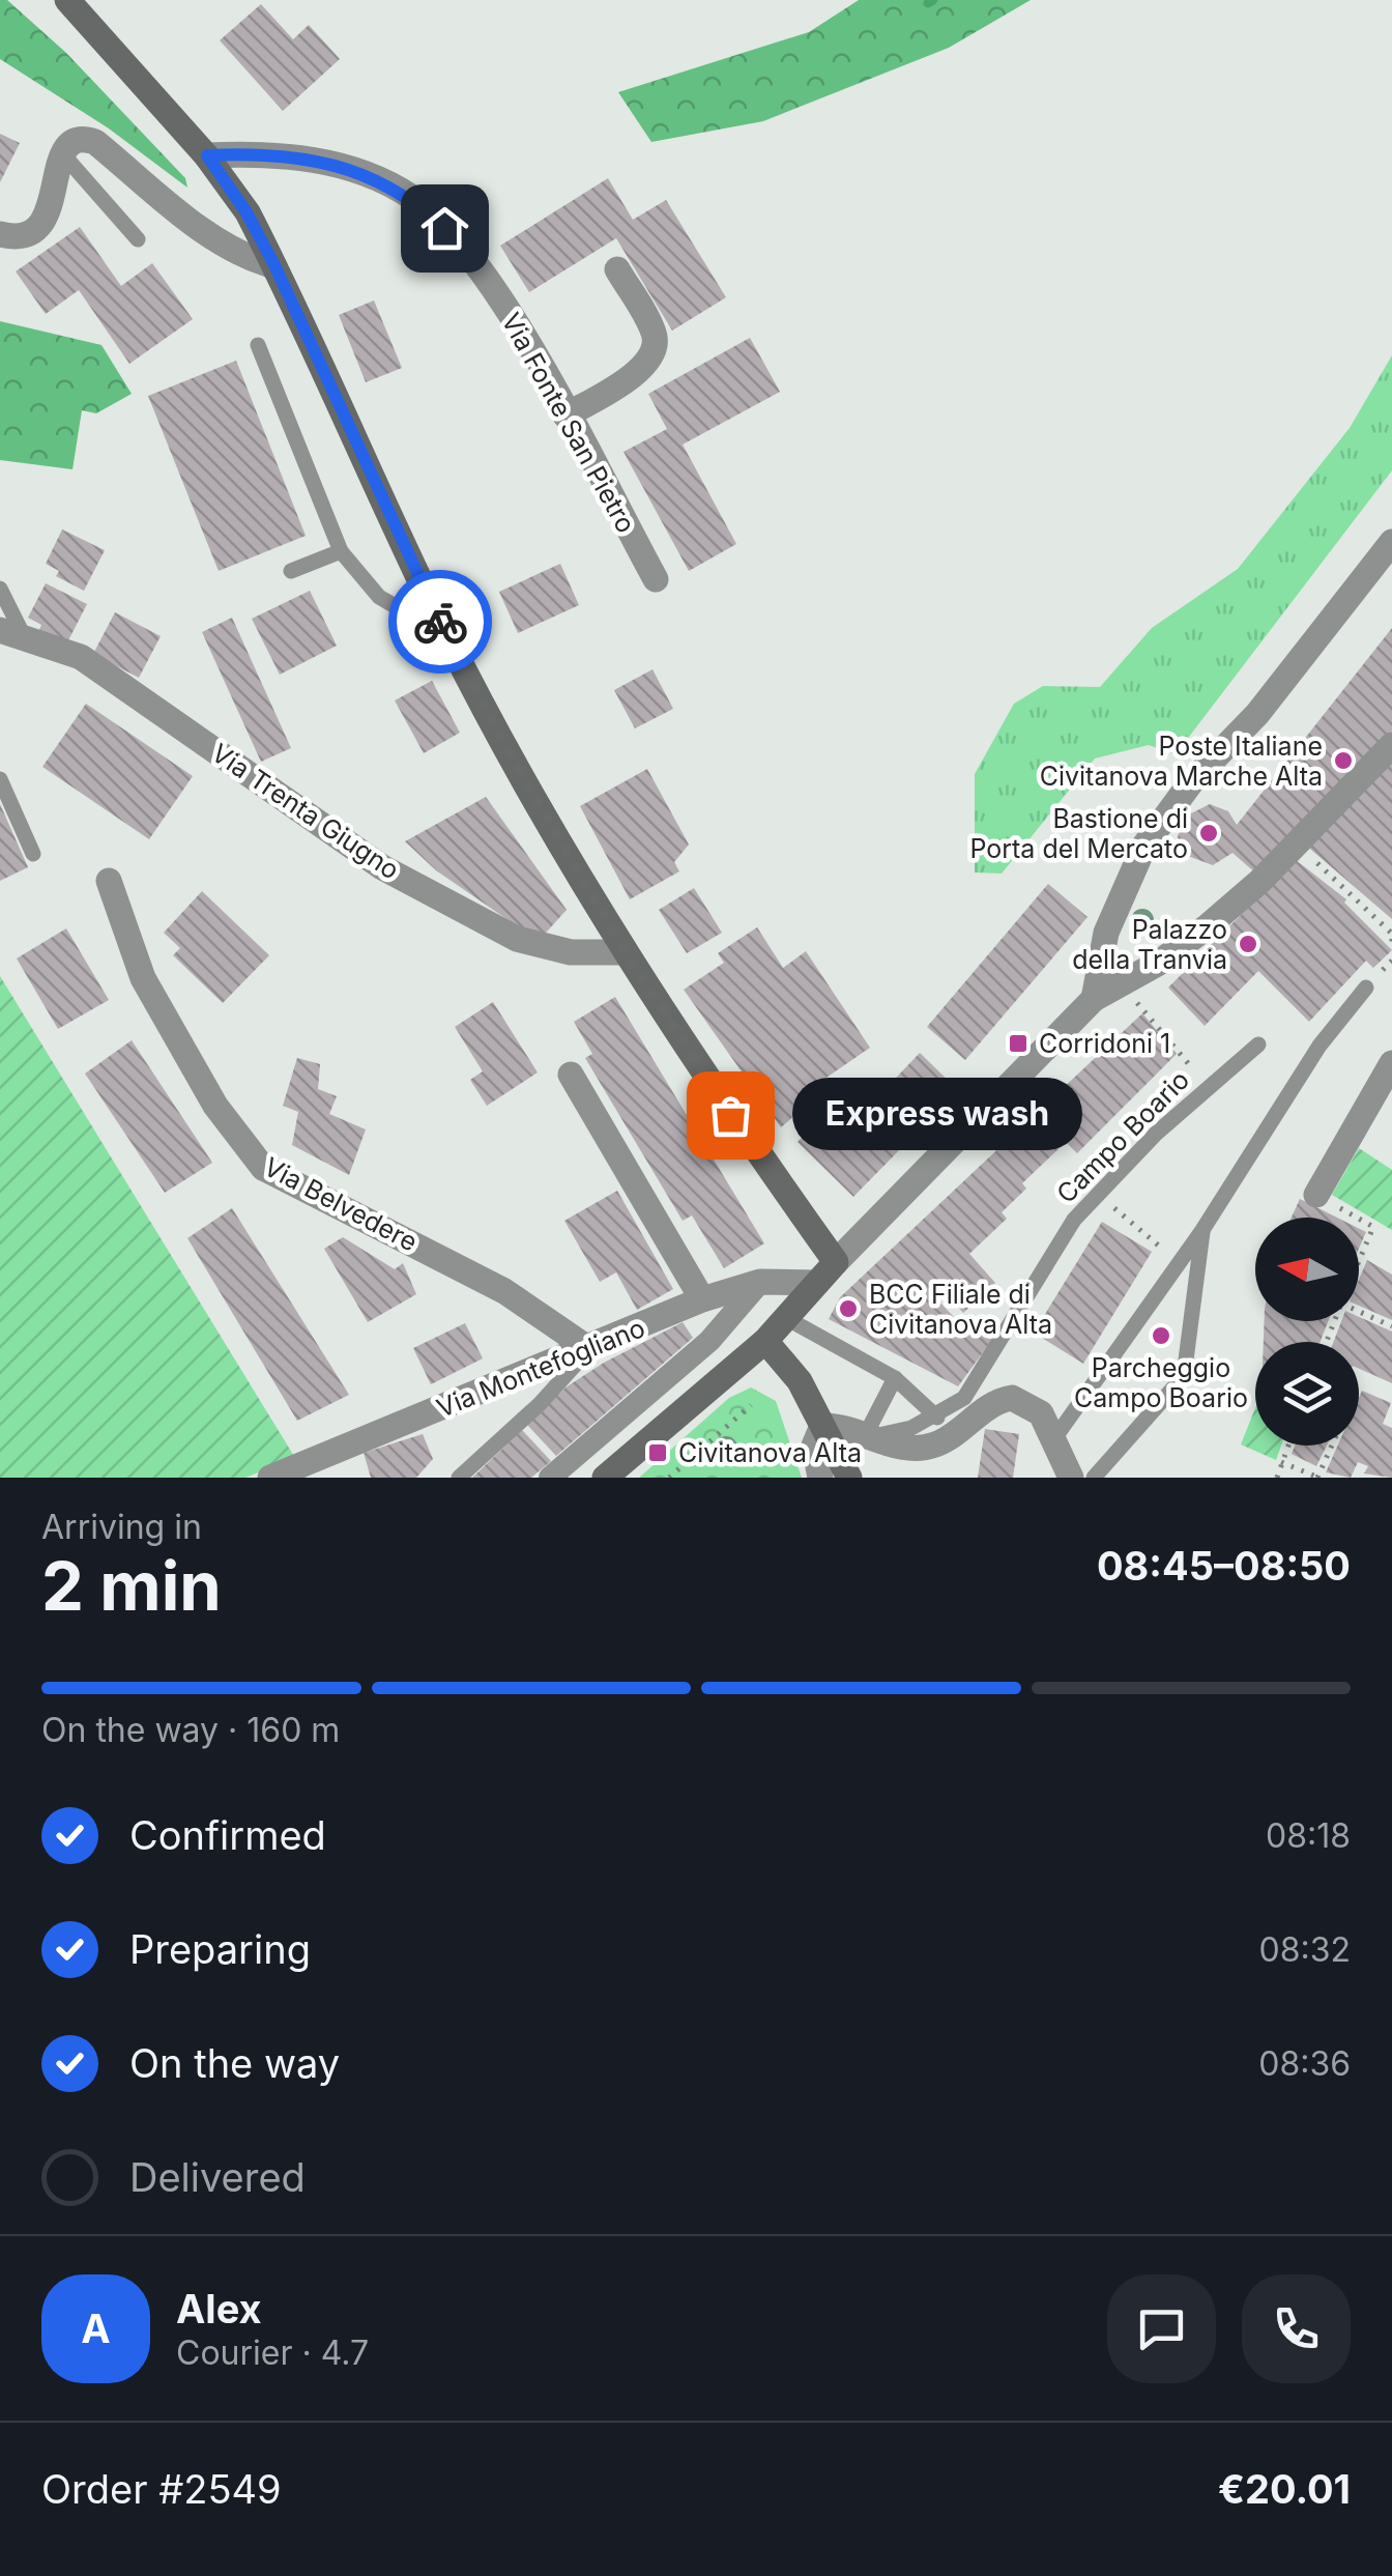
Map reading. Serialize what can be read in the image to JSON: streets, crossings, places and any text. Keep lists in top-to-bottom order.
{
  "streets": {
    "street": [
      "Via Fonte San Pietro",
      "Via Trenta Giugno",
      "Via Belvedere",
      "Via Montefogliano"
    ],
    "lane": ["Campo Boario"]
  },
  "crossings": [
    ["Via Belvedere", "Via Montefogliano"]
  ],
  "places": {
    "other": [
      "Poste Italiane Civitanova Marche Alta",
      "Bastione di Porta del Mercato",
      "Palazzo della Tranvia",
      "Express wash",
      "BCC Filiale di Civitanova Alta",
      "Parcheggio Campo Boario"
    ],
    "transit": ["Corridoni 1", "Civitanova Alta"]
  },
  "north": "left",
  "page": {
    "bubble": "Express wash",
    "heading": ["2 min", "Arriving in", "08:45–08:50"],
    "panel": [
      "Alex",
      "Courier · 4.7",
      "Order #2549",
      "€20.01"
    ],
    "bar": "On the way · 160 m",
    "list": [
      ["Confirmed", "08:18"],
      ["Preparing", "08:32"],
      ["On the way", "08:36"],
      "Delivered"
    ],
    "round": "A"
  }
}
